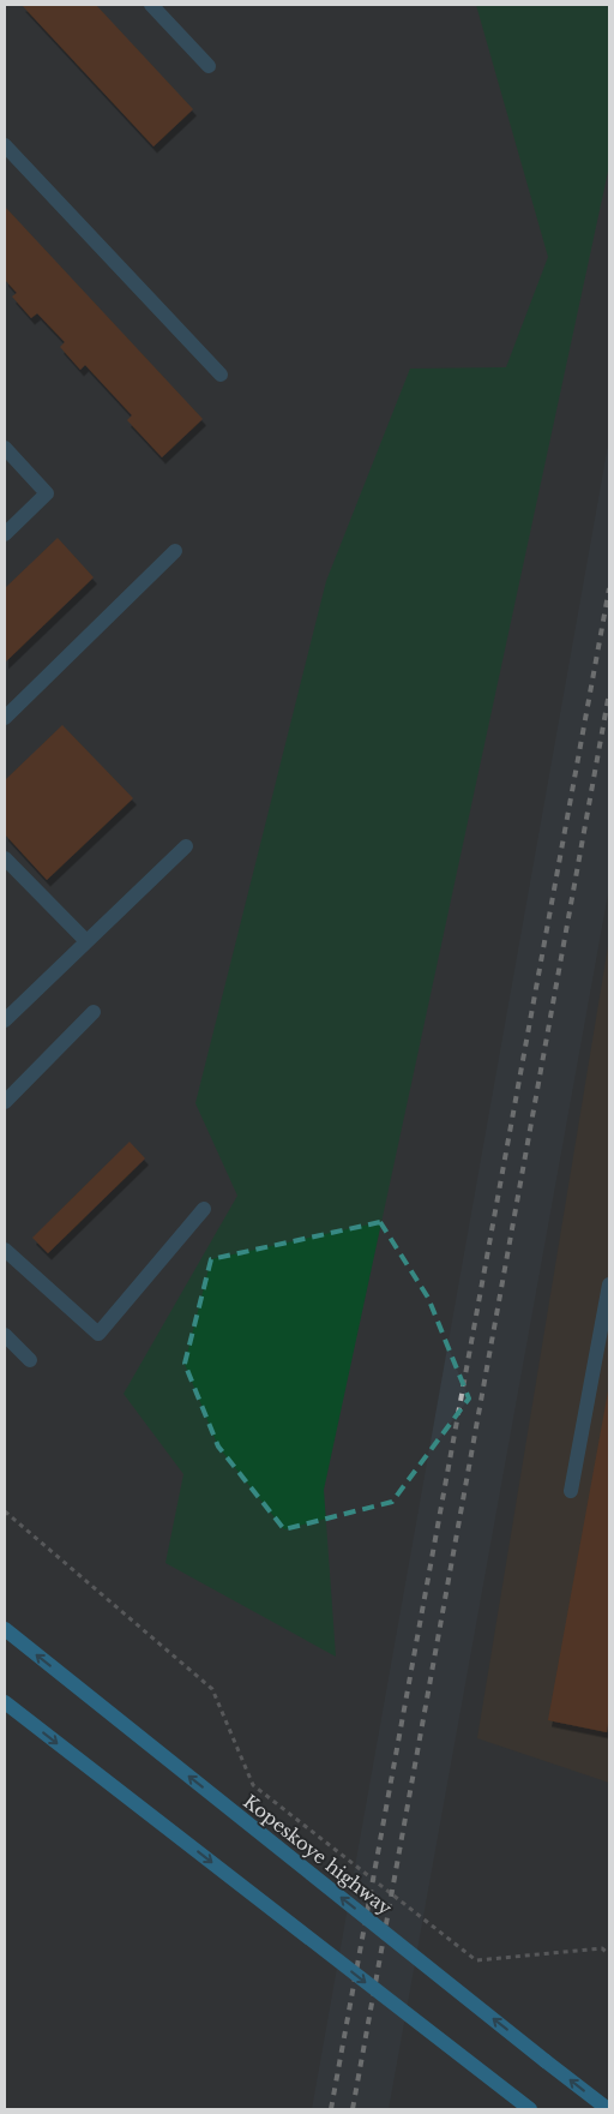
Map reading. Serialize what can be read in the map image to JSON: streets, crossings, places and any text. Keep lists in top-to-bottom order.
{
  "streets": {
    "main road": ["Kopeskoye highway"]
  }
}
